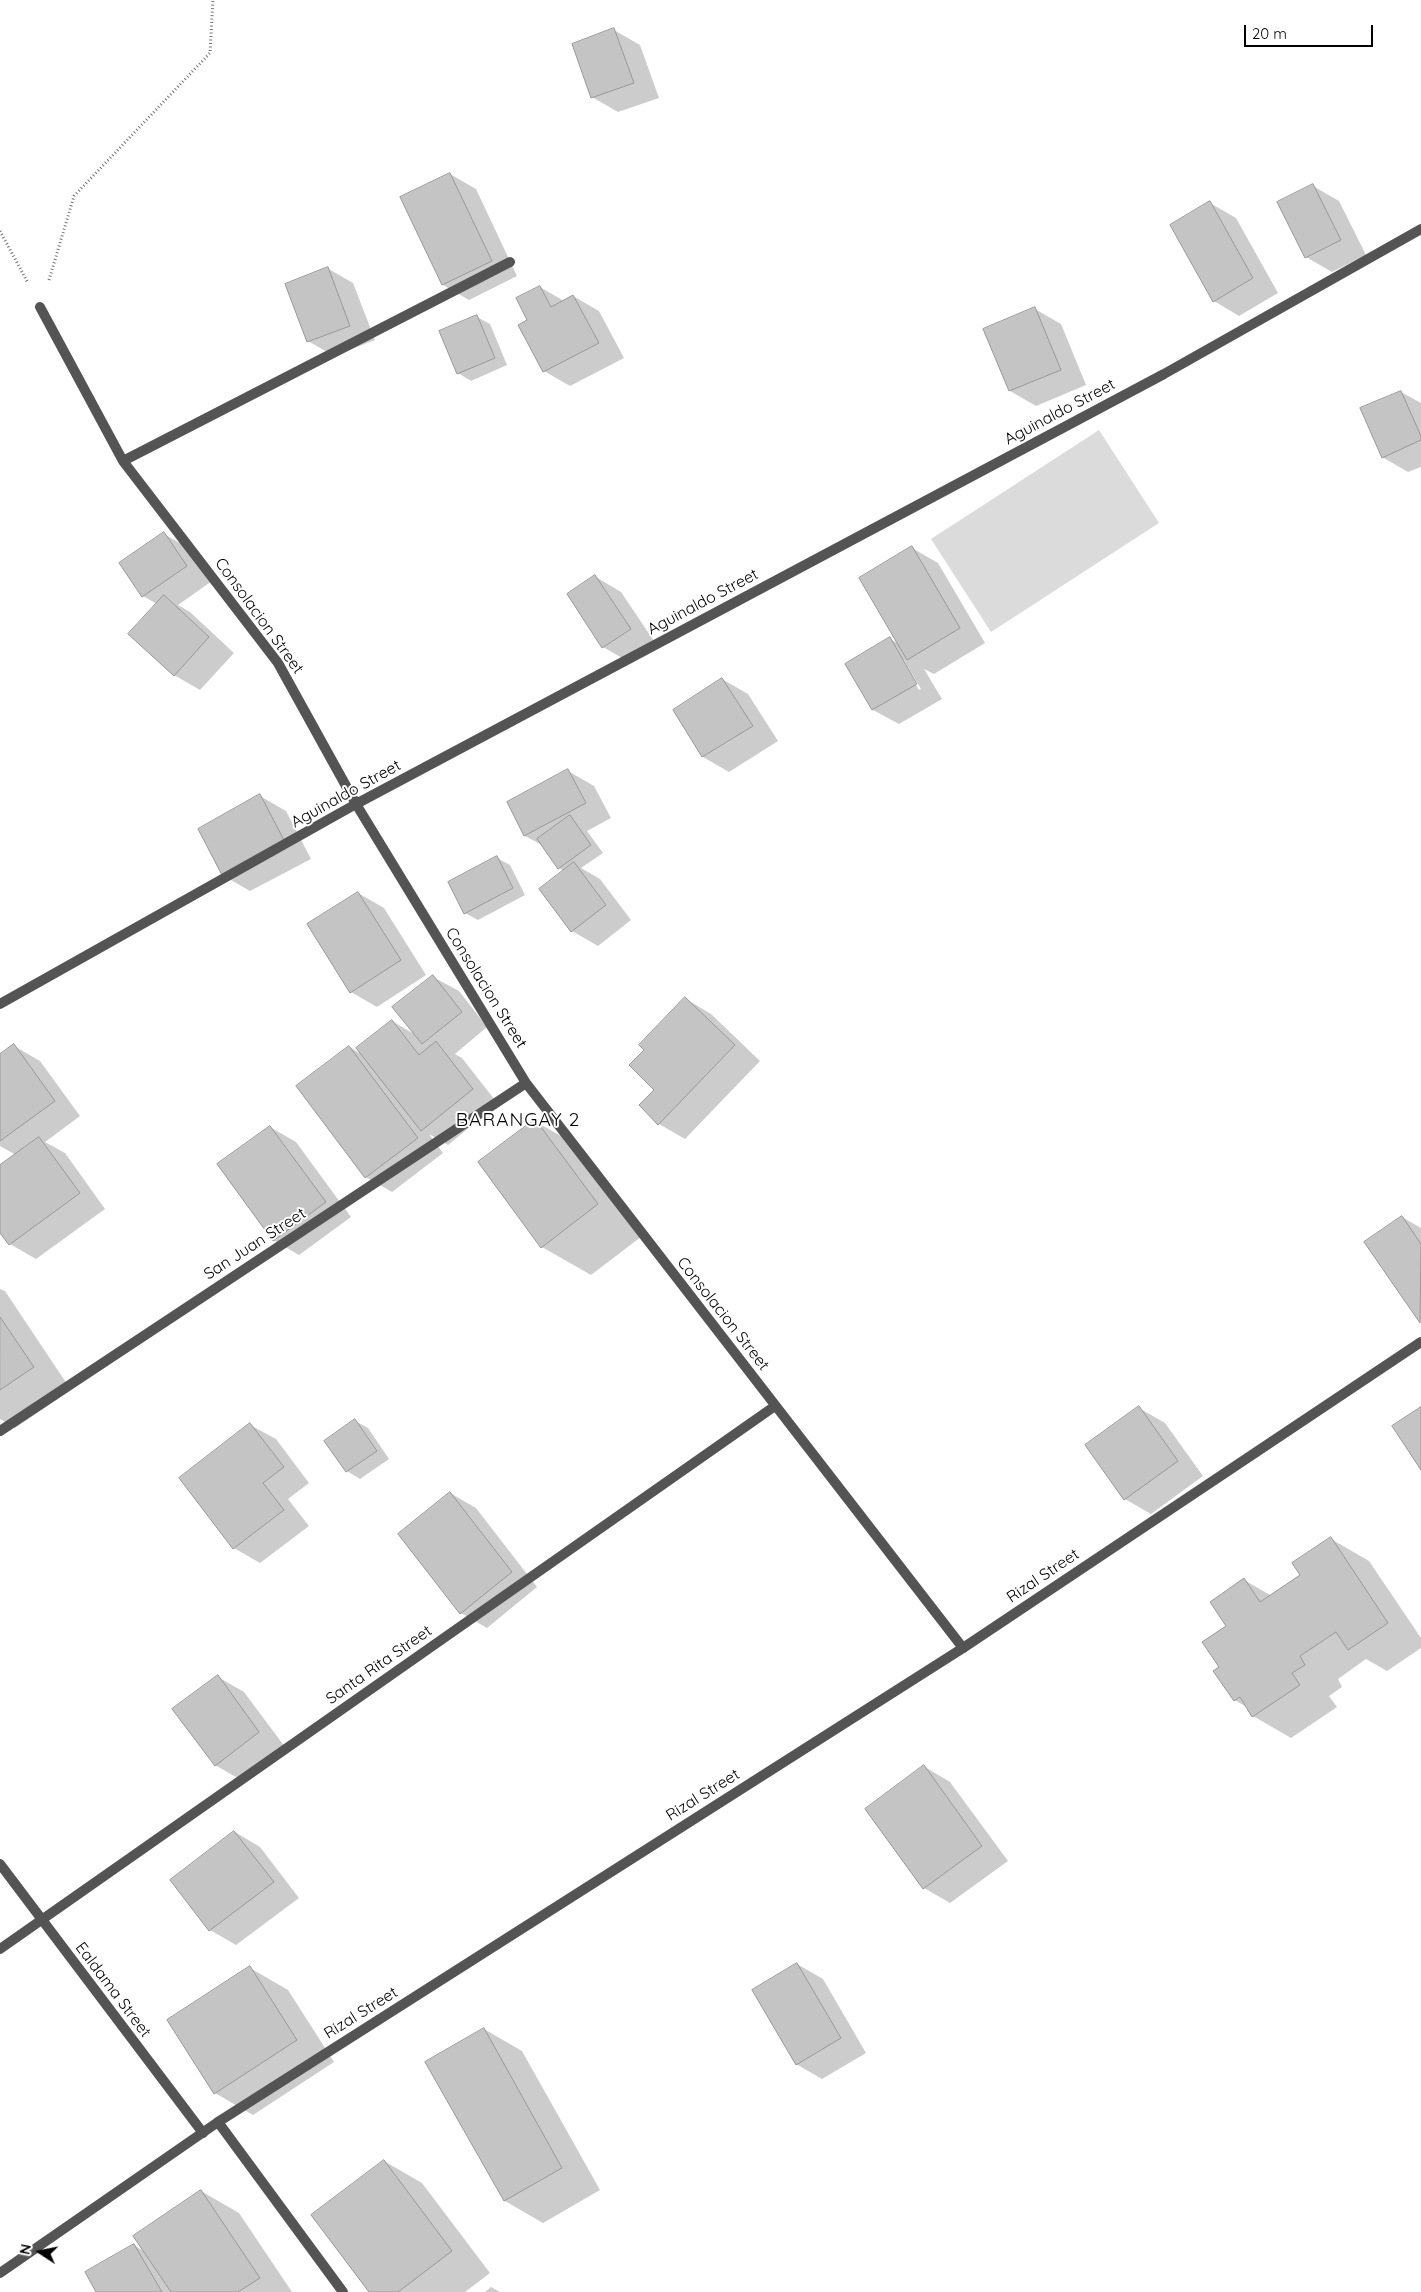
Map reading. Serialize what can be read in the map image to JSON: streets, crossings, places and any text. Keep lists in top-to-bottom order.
{
  "streets": {
    "street": [
      "Aguinaldo Street",
      "Consolacion Street",
      "San Juan Street",
      "Rizal Street",
      "Santa Rita Street",
      "Ealdama Street"
    ]
  },
  "crossings": [
    ["Aguinaldo Street", "Consolacion Street"],
    ["Consolacion Street", "San Juan Street"],
    ["Consolacion Street", "Rizal Street"],
    ["Consolacion Street", "Santa Rita Street"],
    ["Rizal Street", "Ealdama Street"],
    ["Santa Rita Street", "Ealdama Street"]
  ],
  "districts": ["BARANGAY 2"],
  "scale_bar": "20 m",
  "north": "left"
}
